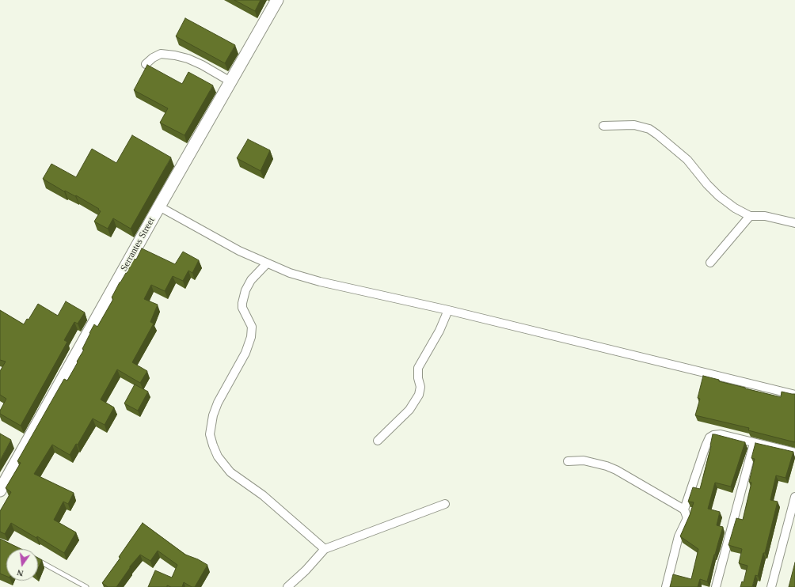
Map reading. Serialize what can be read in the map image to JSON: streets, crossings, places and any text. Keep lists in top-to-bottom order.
{
  "streets": {
    "main road": ["Serrantes Street"]
  },
  "north": "bottom"
}
